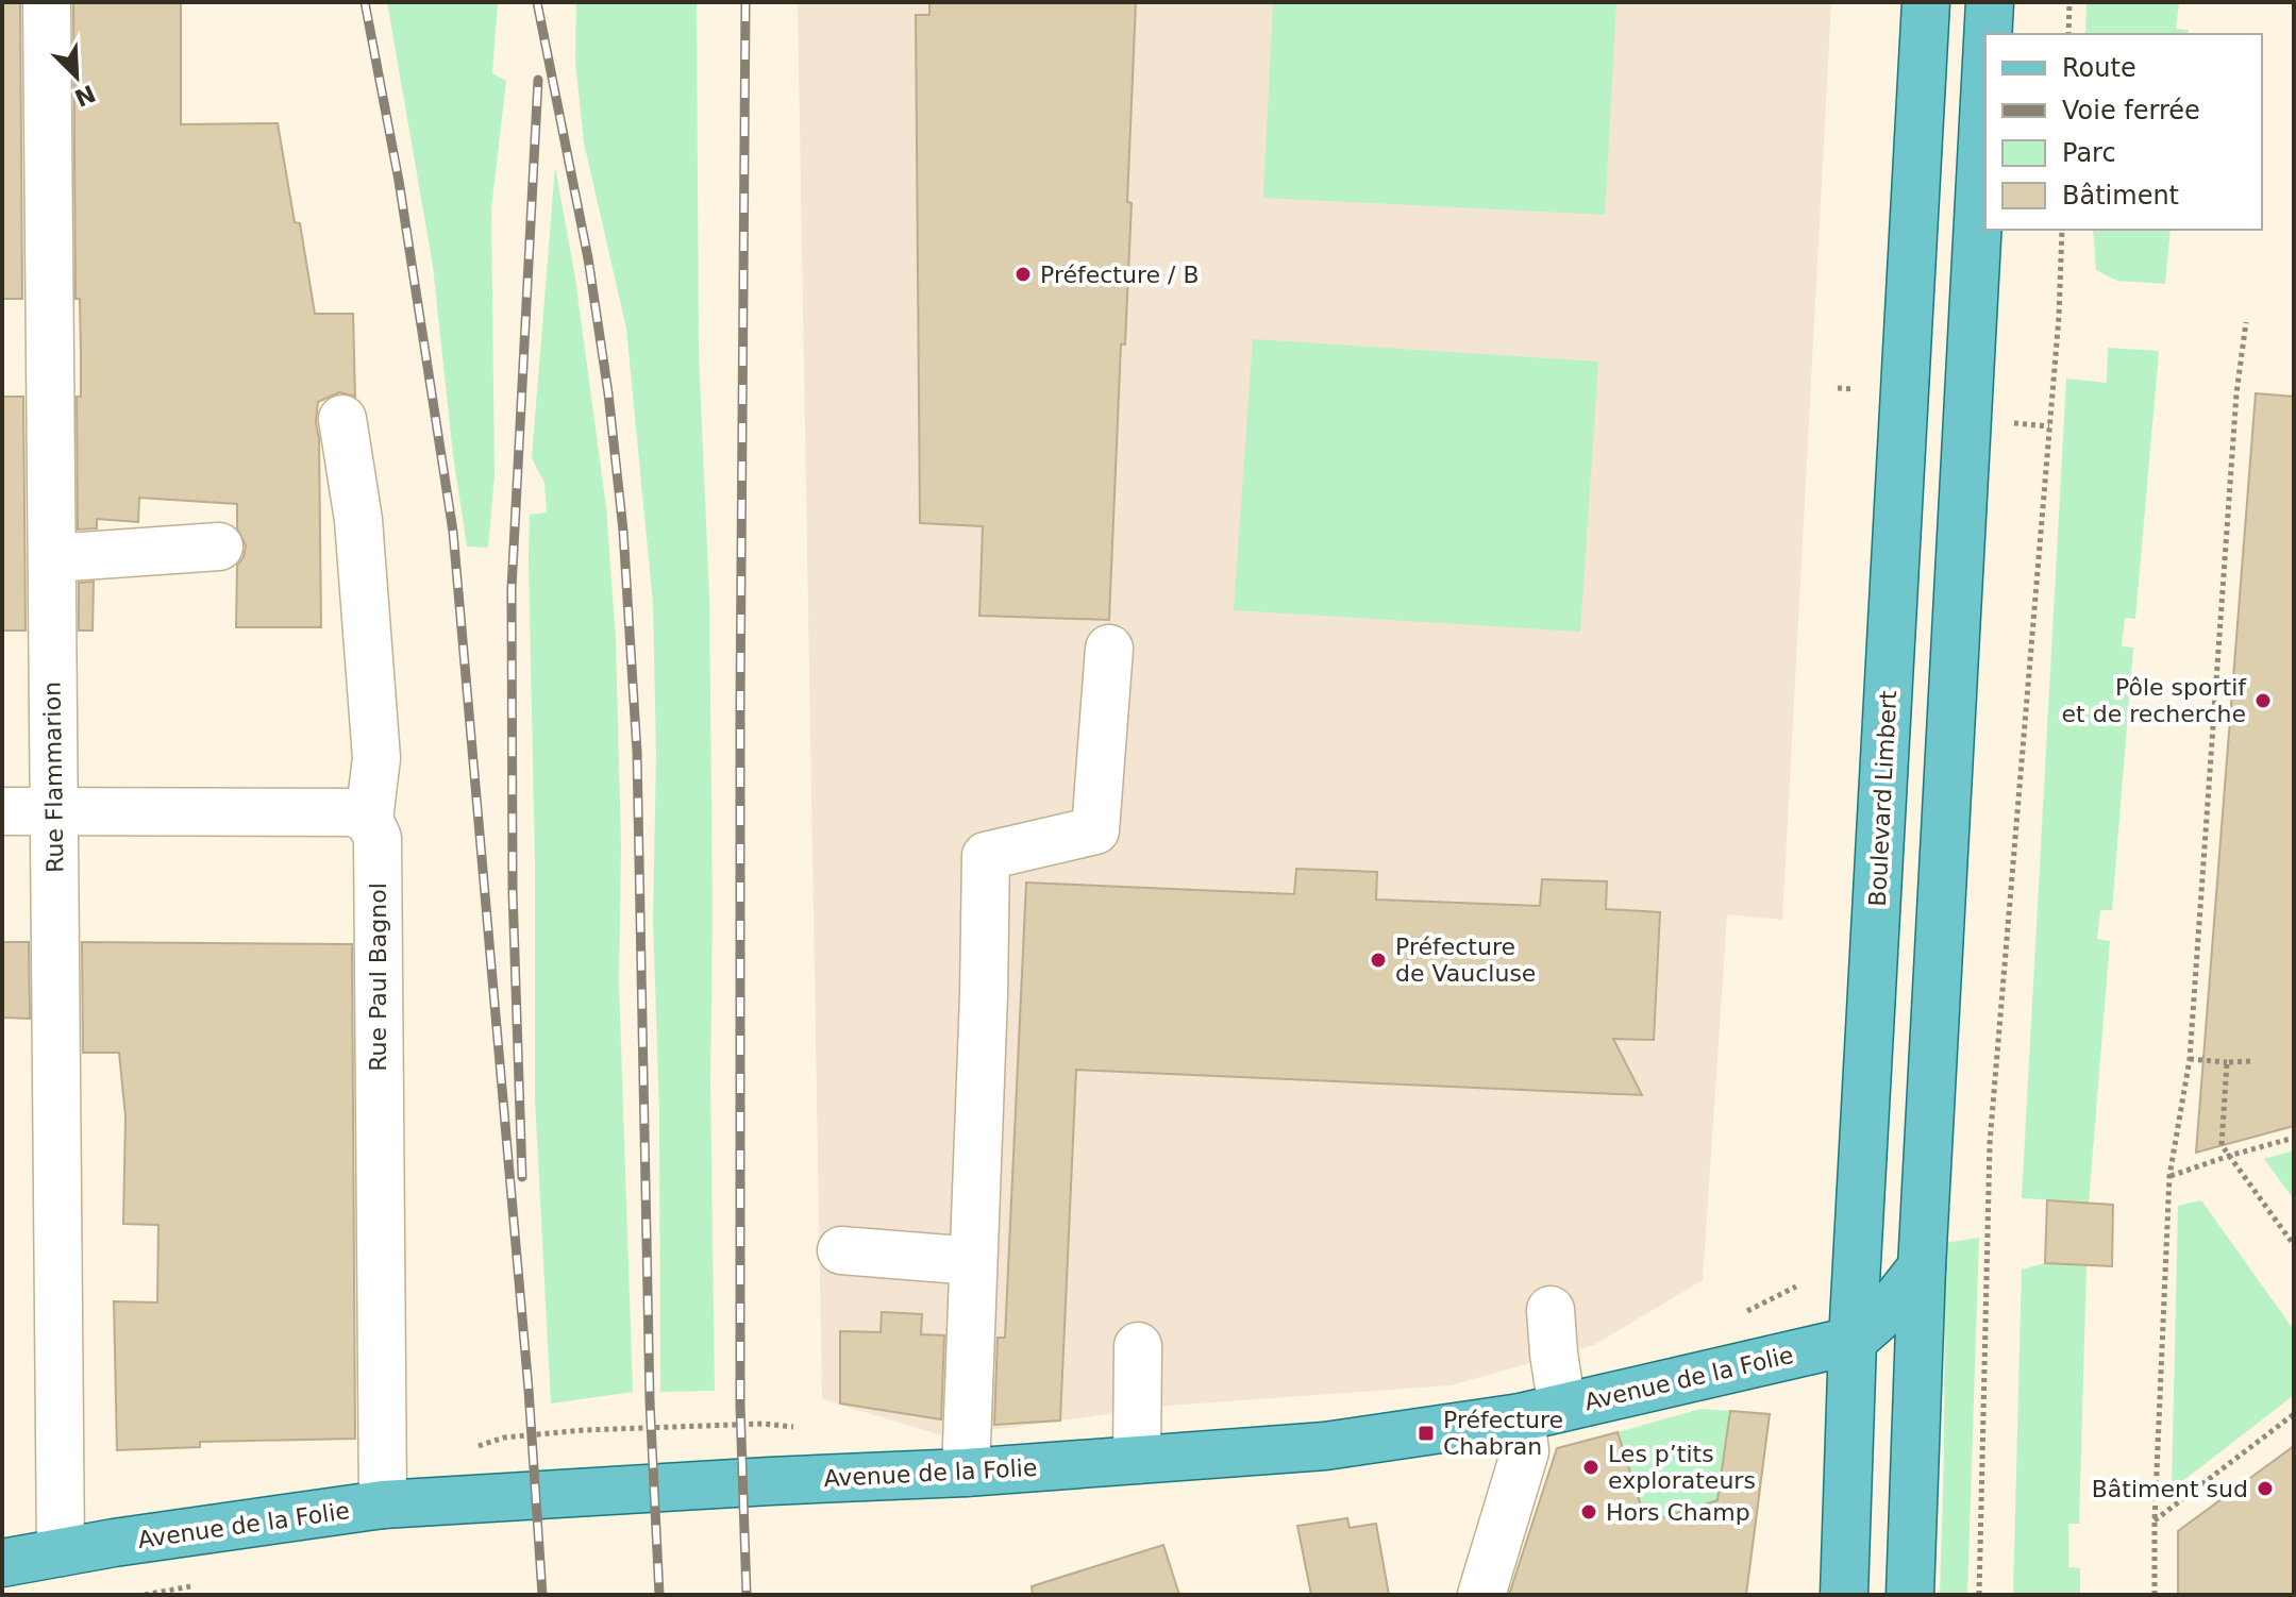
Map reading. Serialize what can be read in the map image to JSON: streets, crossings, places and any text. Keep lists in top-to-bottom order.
{
  "streets": {
    "main road": ["Boulevard Limbert", "Avenue de la Folie"],
    "street": ["Rue Flammarion", "Rue Paul Bagnol"]
  },
  "crossings": [
    ["Rue Flammarion", "Avenue de la Folie"],
    ["Boulevard Limbert", "Avenue de la Folie"],
    ["Rue Paul Bagnol", "Avenue de la Folie"]
  ],
  "places": {
    "other": [
      "Préfecture / B",
      "Pôle sportif et de recherche",
      "Préfecture de Vaucluse",
      "Les p’tits explorateurs",
      "Bâtiment sud",
      "Hors Champ"
    ],
    "transit": ["Préfecture Chabran"]
  },
  "legend": [
    "Route",
    "Voie ferrée",
    "Parc",
    "Bâtiment"
  ],
  "north": "bottom right"
}
